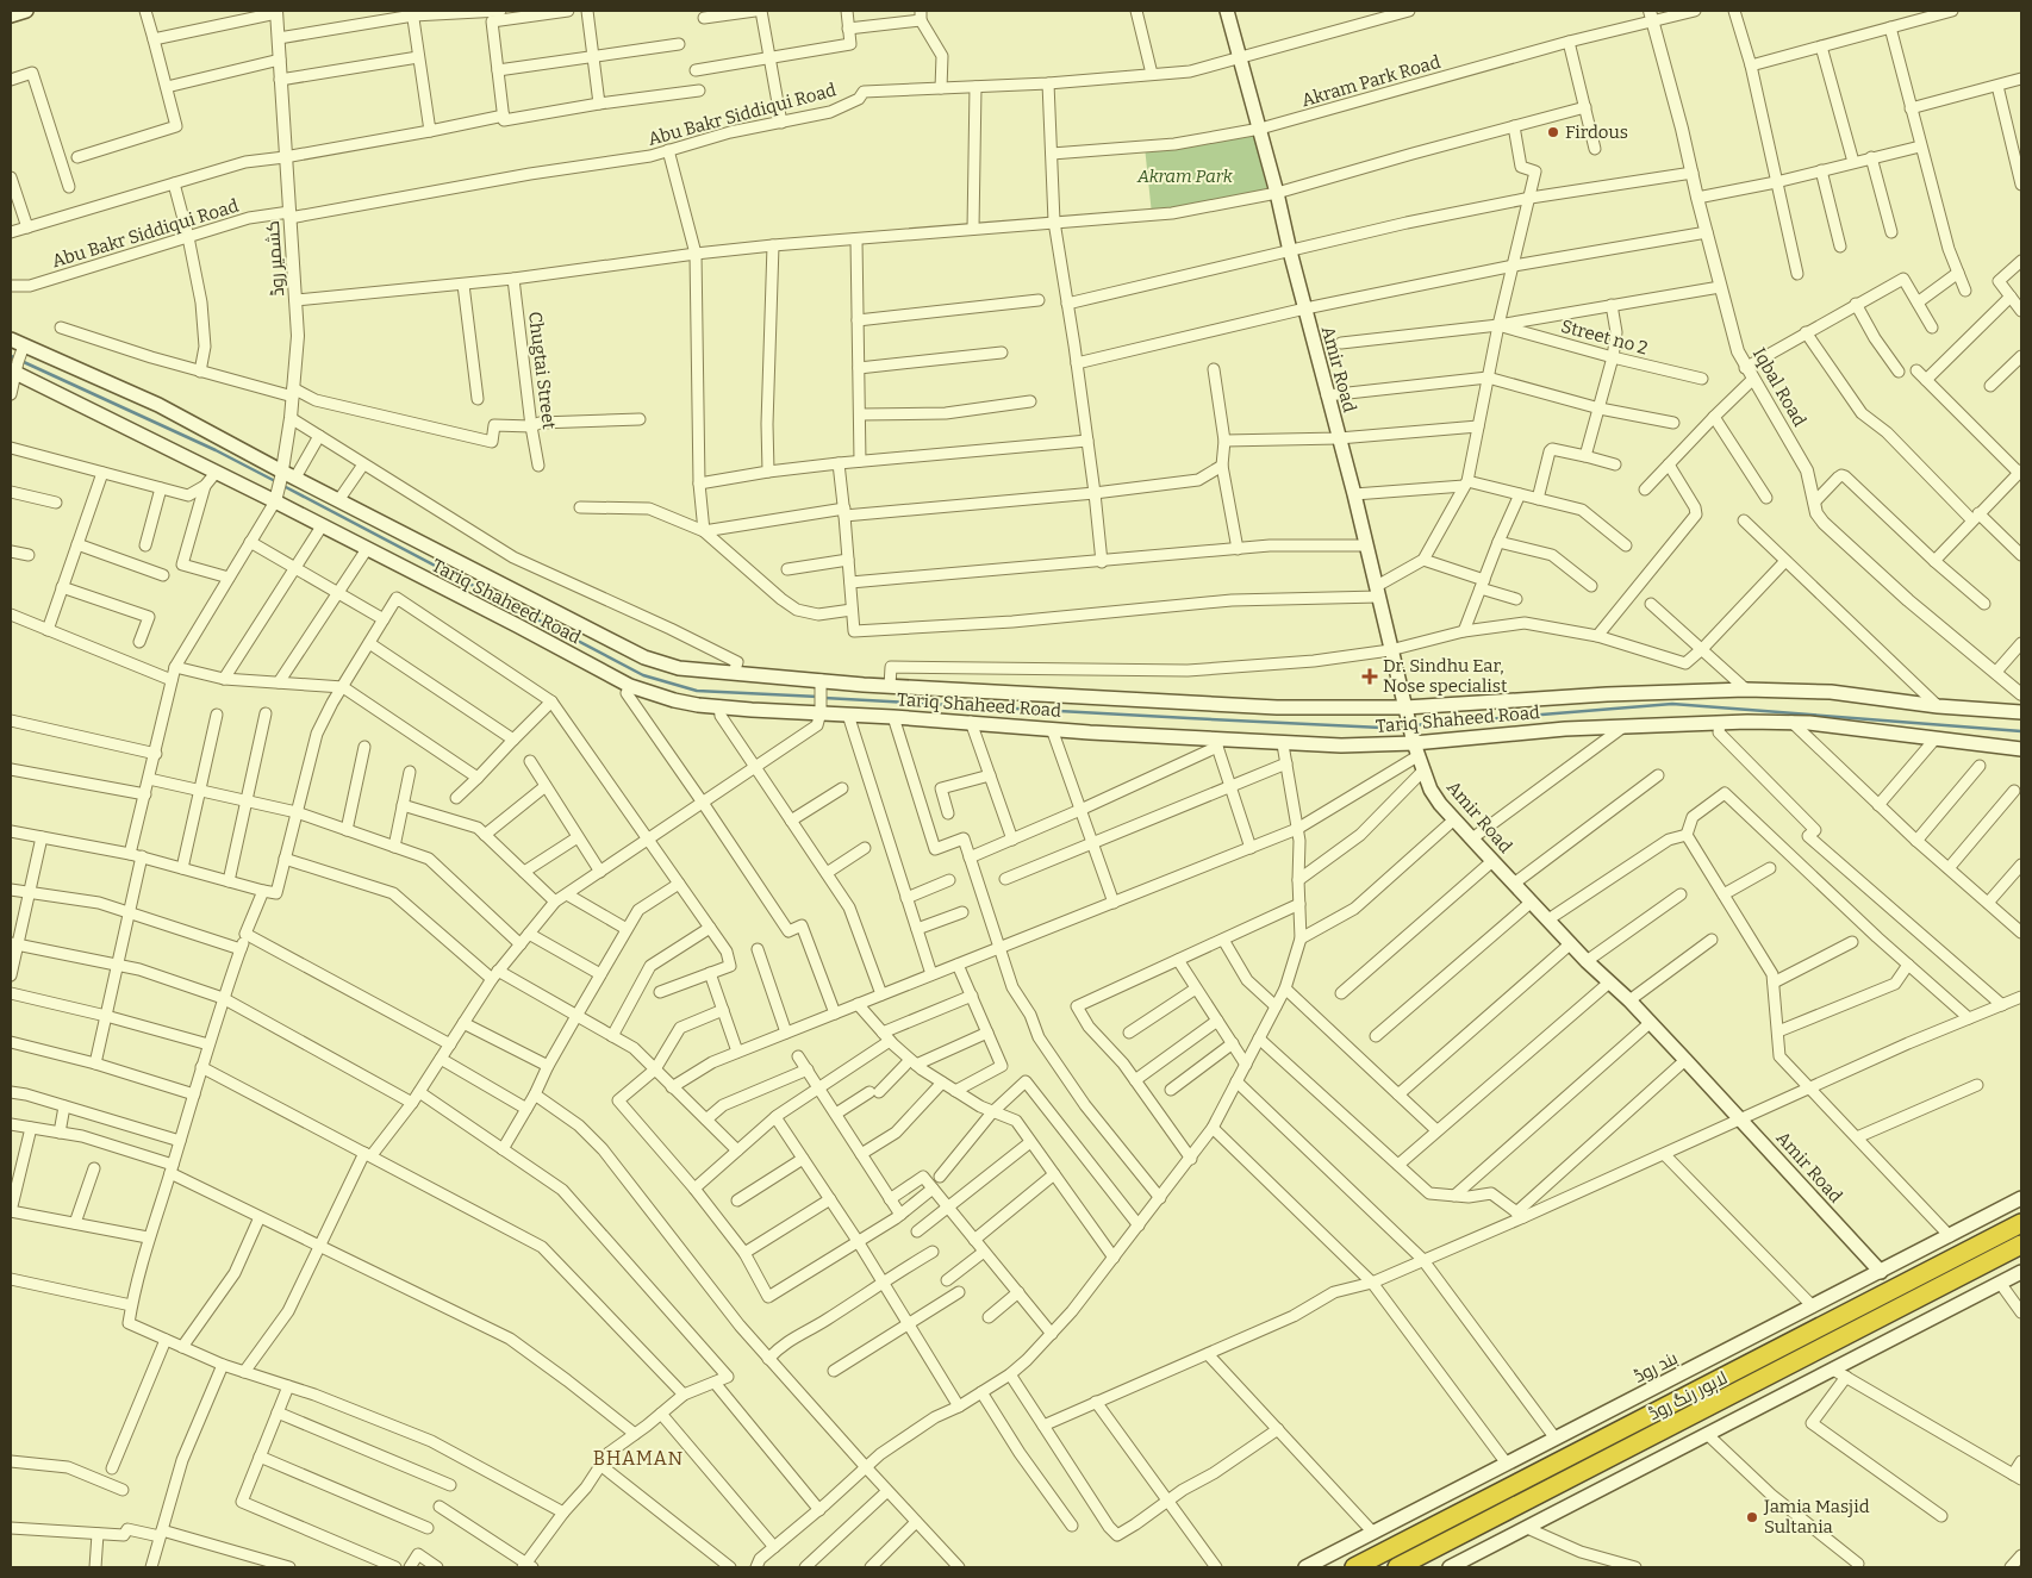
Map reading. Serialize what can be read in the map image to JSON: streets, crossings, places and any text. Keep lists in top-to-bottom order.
{
  "streets": {
    "highway": ["لاہور رنگ روڈ"],
    "main road": ["Amir Road", "Tariq Shaheed Road", "بند روڈ"],
    "street": [
      "Akram Park Road",
      "Abu Bakr Siddiqui Road",
      "کشمیر روڈ",
      "Street no 2",
      "Chugtai Street",
      "Iqbal Road"
    ]
  },
  "crossings": [
    ["Akram Park Road", "Amir Road"],
    ["Akram Park Road", "Iqbal Road"],
    ["Abu Bakr Siddiqui Road", "کشمیر روڈ"],
    ["Abu Bakr Siddiqui Road", "Amir Road"],
    ["کشمیر روڈ", "Tariq Shaheed Road"],
    ["Amir Road", "Tariq Shaheed Road"],
    ["Amir Road", "بند روڈ"]
  ],
  "districts": ["BHAMAN"],
  "parks": ["Akram Park"],
  "places": {
    "other": ["Firdous", "Jamia Masjid Sultania"],
    "health": ["Dr. Sindhu Ear, Nose specialist"]
  }
}
